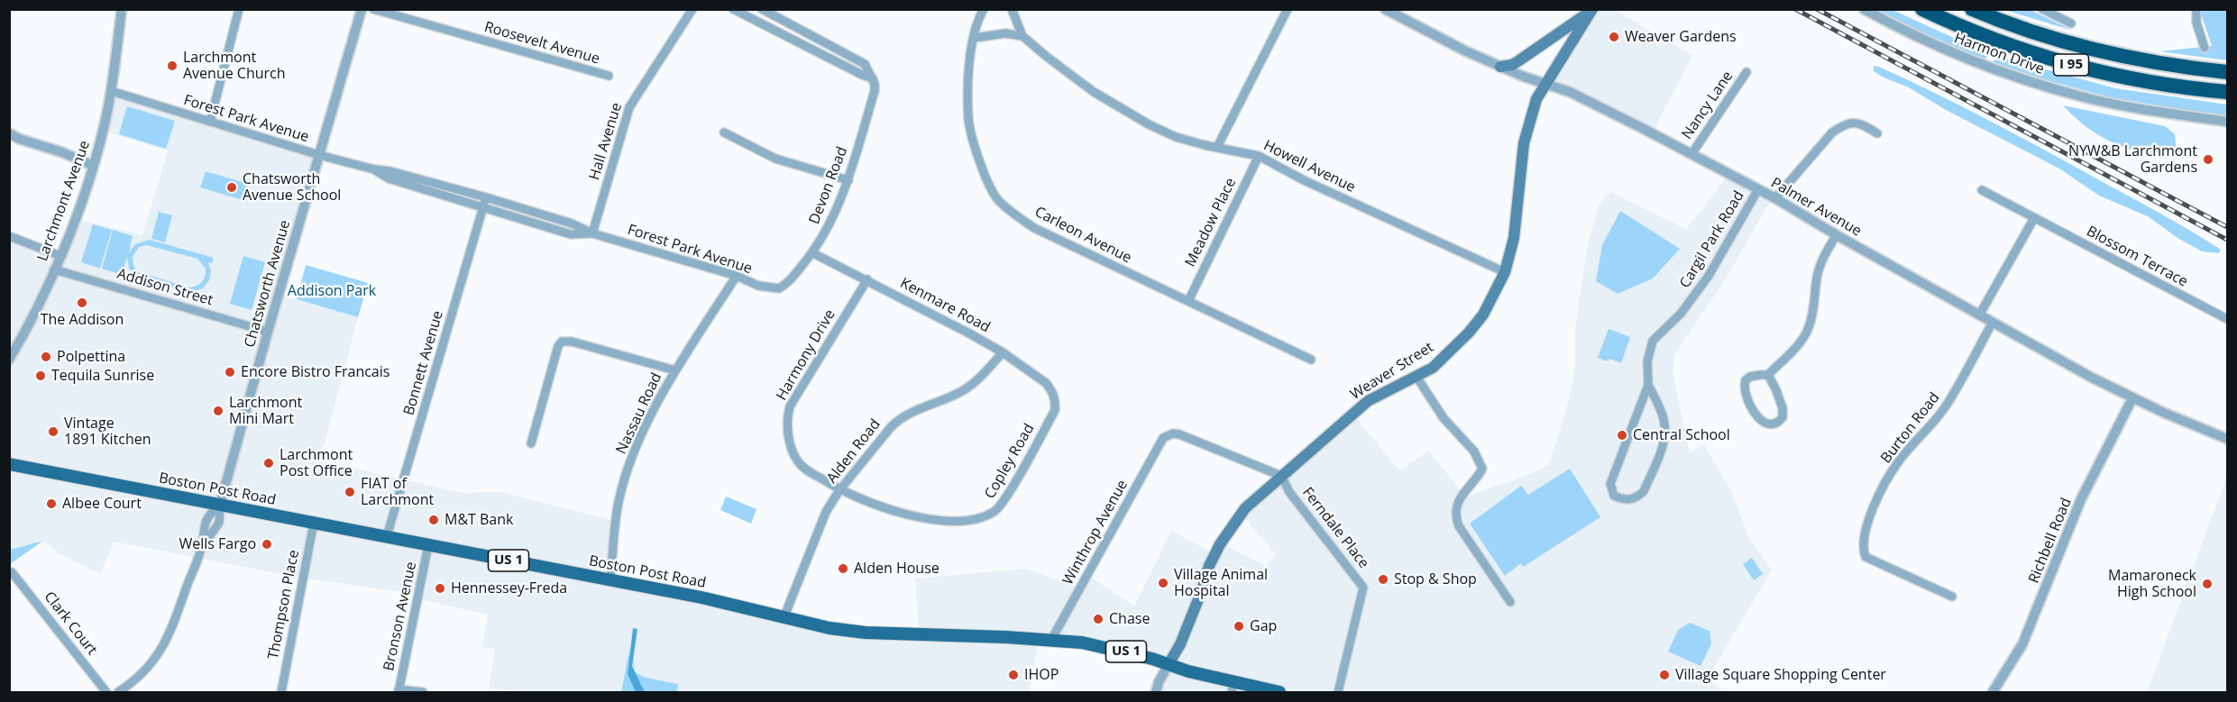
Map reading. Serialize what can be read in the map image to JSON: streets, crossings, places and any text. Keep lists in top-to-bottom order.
{
  "streets": {
    "highway": ["I 95"],
    "main road": ["Weaver Street", "Boston Post Road", "US 1"],
    "street": [
      "Roosevelt Avenue",
      "Harmon Drive",
      "Nancy Lane",
      "Forest Park Avenue",
      "Hall Avenue",
      "Howell Avenue",
      "Devon Road",
      "Larchmont Avenue",
      "Palmer Avenue",
      "Meadow Place",
      "Carleon Avenue",
      "Cargil Park Road",
      "Blossom Terrace",
      "Chatsworth Avenue",
      "Addison Street",
      "Kenmare Road",
      "Harmony Drive",
      "Bonnett Avenue",
      "Nassau Road",
      "Burton Road",
      "Alden Road",
      "Copley Road",
      "Ferndale Place",
      "Winthrop Avenue",
      "Richbell Road",
      "Thompson Place",
      "Bronson Avenue",
      "Clark Court"
    ]
  },
  "crossings": [
    ["Nancy Lane", "Palmer Avenue"],
    ["Forest Park Avenue", "Hall Avenue"],
    ["Forest Park Avenue", "Devon Road"],
    ["Forest Park Avenue", "Larchmont Avenue"],
    ["Forest Park Avenue", "Chatsworth Avenue"],
    ["Forest Park Avenue", "Bonnett Avenue"],
    ["Forest Park Avenue", "Nassau Road"],
    ["Howell Avenue", "Meadow Place"],
    ["Howell Avenue", "Weaver Street"],
    ["Devon Road", "Kenmare Road"],
    ["Larchmont Avenue", "Addison Street"],
    ["Palmer Avenue", "Cargil Park Road"],
    ["Palmer Avenue", "Weaver Street"],
    ["Palmer Avenue", "Burton Road"],
    ["Palmer Avenue", "Richbell Road"],
    ["Meadow Place", "Carleon Avenue"],
    ["Chatsworth Avenue", "Addison Street"],
    ["Chatsworth Avenue", "Boston Post Road"],
    ["Kenmare Road", "Harmony Drive"],
    ["Kenmare Road", "Alden Road"],
    ["Kenmare Road", "Copley Road"],
    ["Harmony Drive", "Alden Road"],
    ["Harmony Drive", "Copley Road"],
    ["Bonnett Avenue", "Boston Post Road"],
    ["Weaver Street", "Boston Post Road"],
    ["Weaver Street", "Ferndale Place"],
    ["Weaver Street", "Winthrop Avenue"],
    ["Nassau Road", "Boston Post Road"],
    ["Alden Road", "Copley Road"],
    ["Alden Road", "Boston Post Road"],
    ["Boston Post Road", "Winthrop Avenue"],
    ["Boston Post Road", "Thompson Place"],
    ["Boston Post Road", "Bronson Avenue"],
    ["Ferndale Place", "Winthrop Avenue"]
  ],
  "parks": ["Addison Park"],
  "places": [
    "Weaver Gardens",
    "Larchmont Avenue Church",
    "NYW&B Larchmont Gardens",
    "Chatsworth Avenue School",
    "The Addison",
    "Polpettina",
    "Encore Bistro Francais",
    "Tequila Sunrise",
    "Larchmont Mini Mart",
    "Vintage 1891 Kitchen",
    "Central School",
    "Larchmont Post Office",
    "FIAT of Larchmont",
    "Albee Court",
    "M&T Bank",
    "Wells Fargo",
    "Alden House",
    "Stop & Shop",
    "Village Animal Hospital",
    "Mamaroneck High School",
    "Hennessey-Freda",
    "Chase",
    "Gap",
    "IHOP",
    "Village Square Shopping Center"
  ]
}
